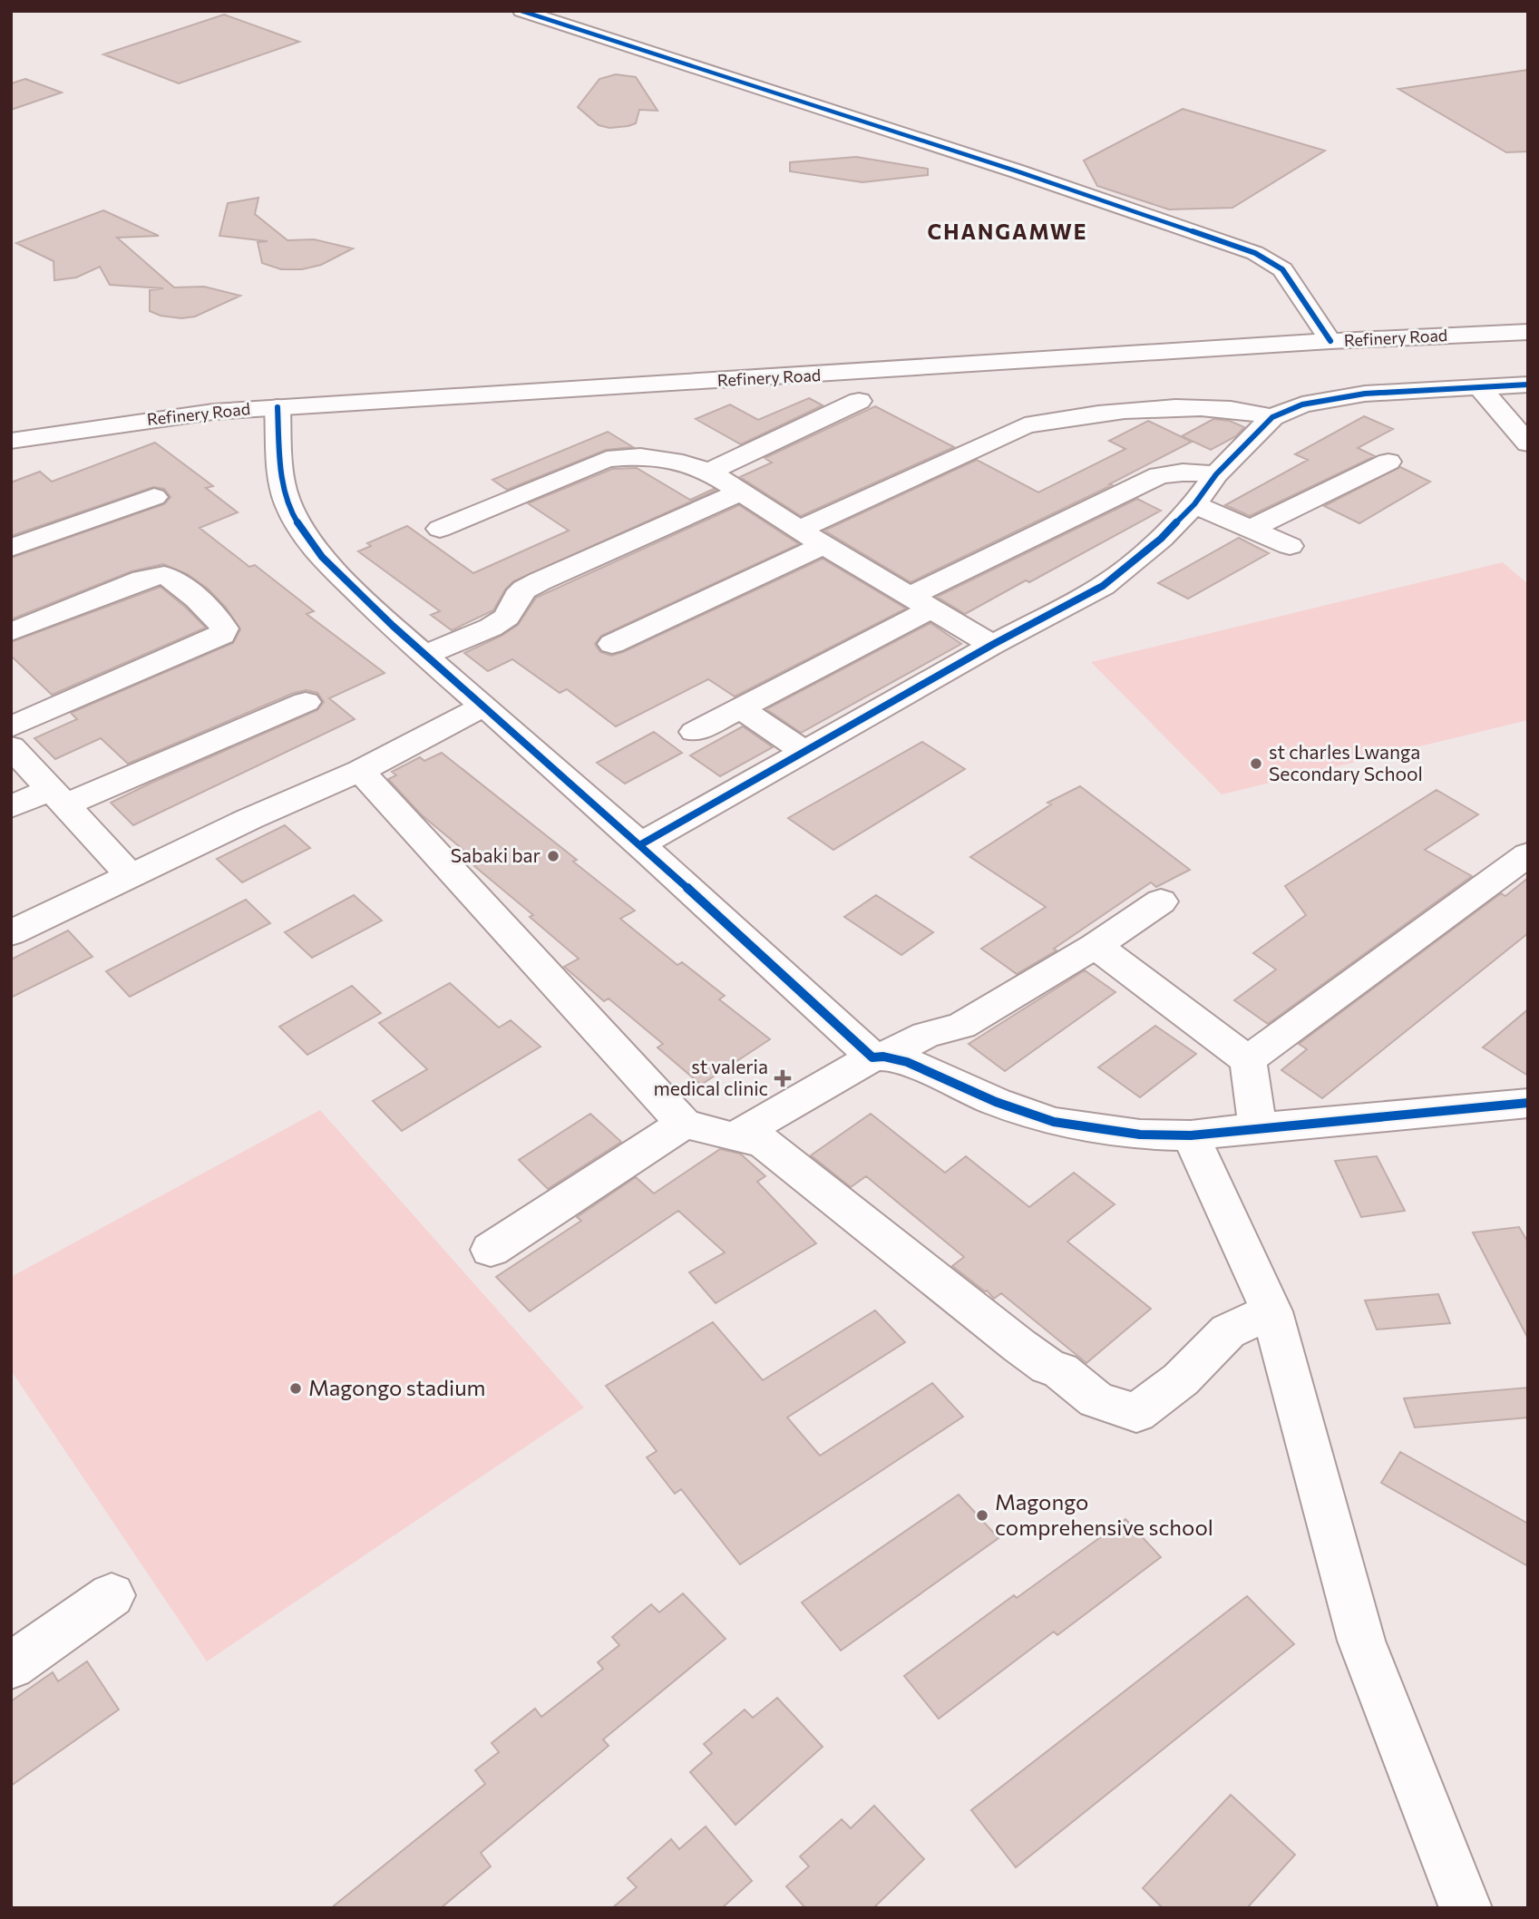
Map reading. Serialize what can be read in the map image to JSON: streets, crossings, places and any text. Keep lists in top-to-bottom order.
{
  "streets": {
    "street": ["Refinery Road"]
  },
  "districts": ["CHANGAMWE"],
  "places": {
    "other": [
      "st charles Lwanga Secondary School",
      "Sabaki bar",
      "Magongo stadium",
      "Magongo comprehensive school"
    ],
    "health": ["st valeria medical clinic"]
  }
}
